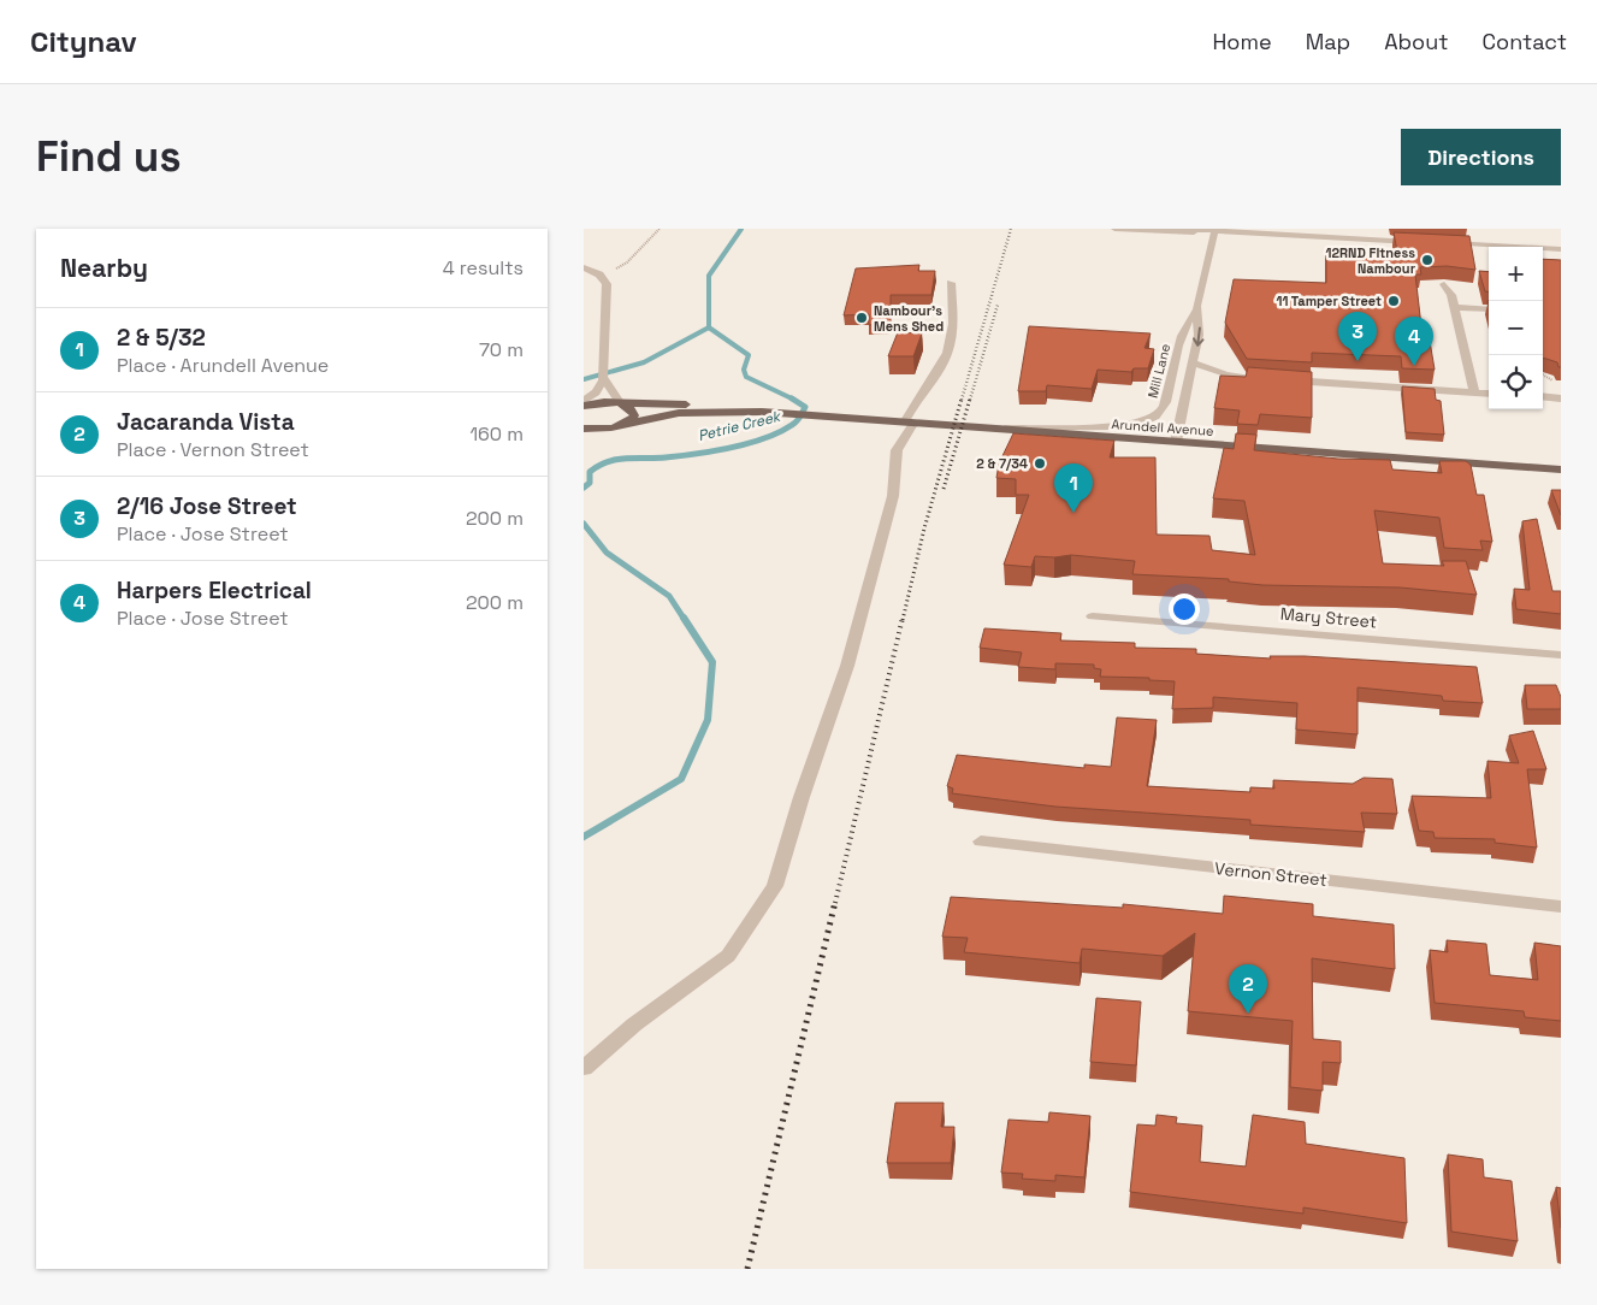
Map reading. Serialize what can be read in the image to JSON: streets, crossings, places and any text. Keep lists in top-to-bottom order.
{
  "streets": {
    "main road": ["Arundell Avenue"],
    "street": ["Mill Lane", "Mary Street", "Vernon Street"]
  },
  "crossings": [
    ["Mill Lane", "Arundell Avenue"]
  ],
  "water": ["Petrie Creek"],
  "places": [
    "12RND Fitness Nambour",
    "11 Tamper Street",
    "Nambour's Mens Shed",
    "2 & 7/34"
  ],
  "page": {
    "header": "Citynav",
    "nav": [
      "Home",
      "Map",
      "About",
      "Contact"
    ],
    "buttons": "Directions",
    "title": "Find us",
    "heading": ["Nearby", "4 results"],
    "map_buttons": ["+", "−"],
    "list": [
      {
        "mark": "1",
        "name": "2 & 5/32",
        "note": "Place · Arundell Avenue",
        "value": "70 m"
      },
      {
        "mark": "2",
        "name": "Jacaranda Vista",
        "note": "Place · Vernon Street",
        "value": "160 m"
      },
      {
        "mark": "3",
        "name": "2/16 Jose Street",
        "note": "Place · Jose Street",
        "value": "200 m"
      },
      {
        "mark": "4",
        "name": "Harpers Electrical",
        "note": "Place · Jose Street",
        "value": "200 m"
      }
    ],
    "pins": [
      "3",
      "4",
      "1",
      "2"
    ]
  }
}
